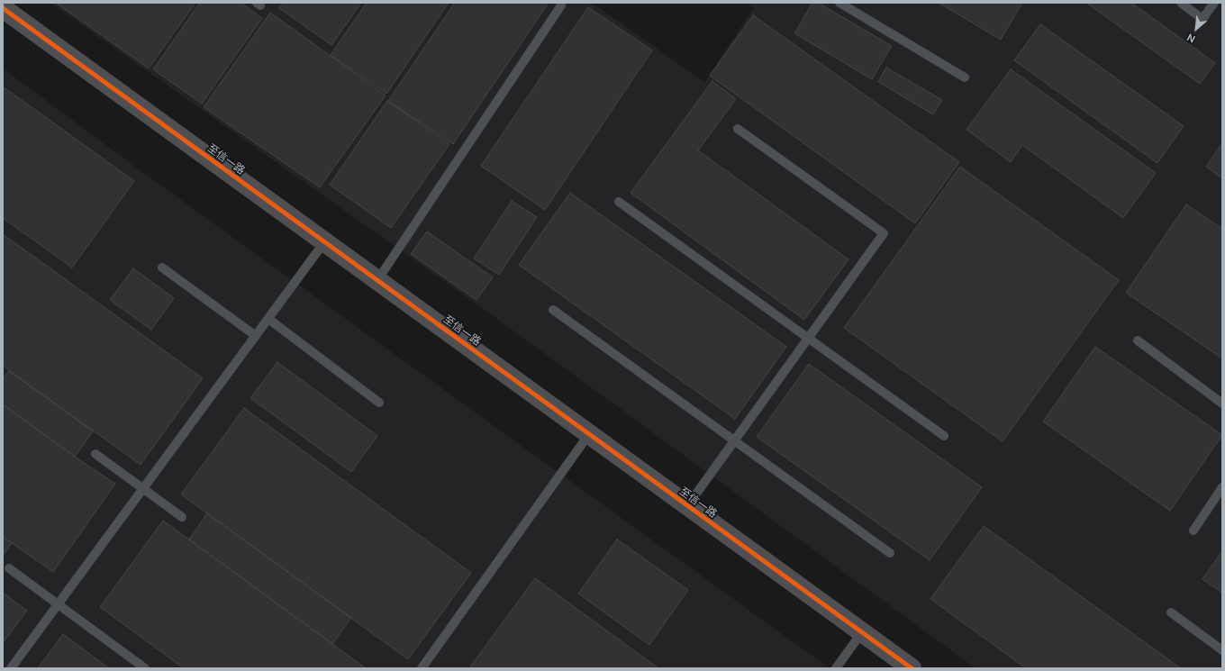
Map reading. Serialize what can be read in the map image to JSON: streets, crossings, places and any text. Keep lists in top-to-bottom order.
{
  "streets": {
    "street": ["至信一路"]
  },
  "north": "bottom left"
}
